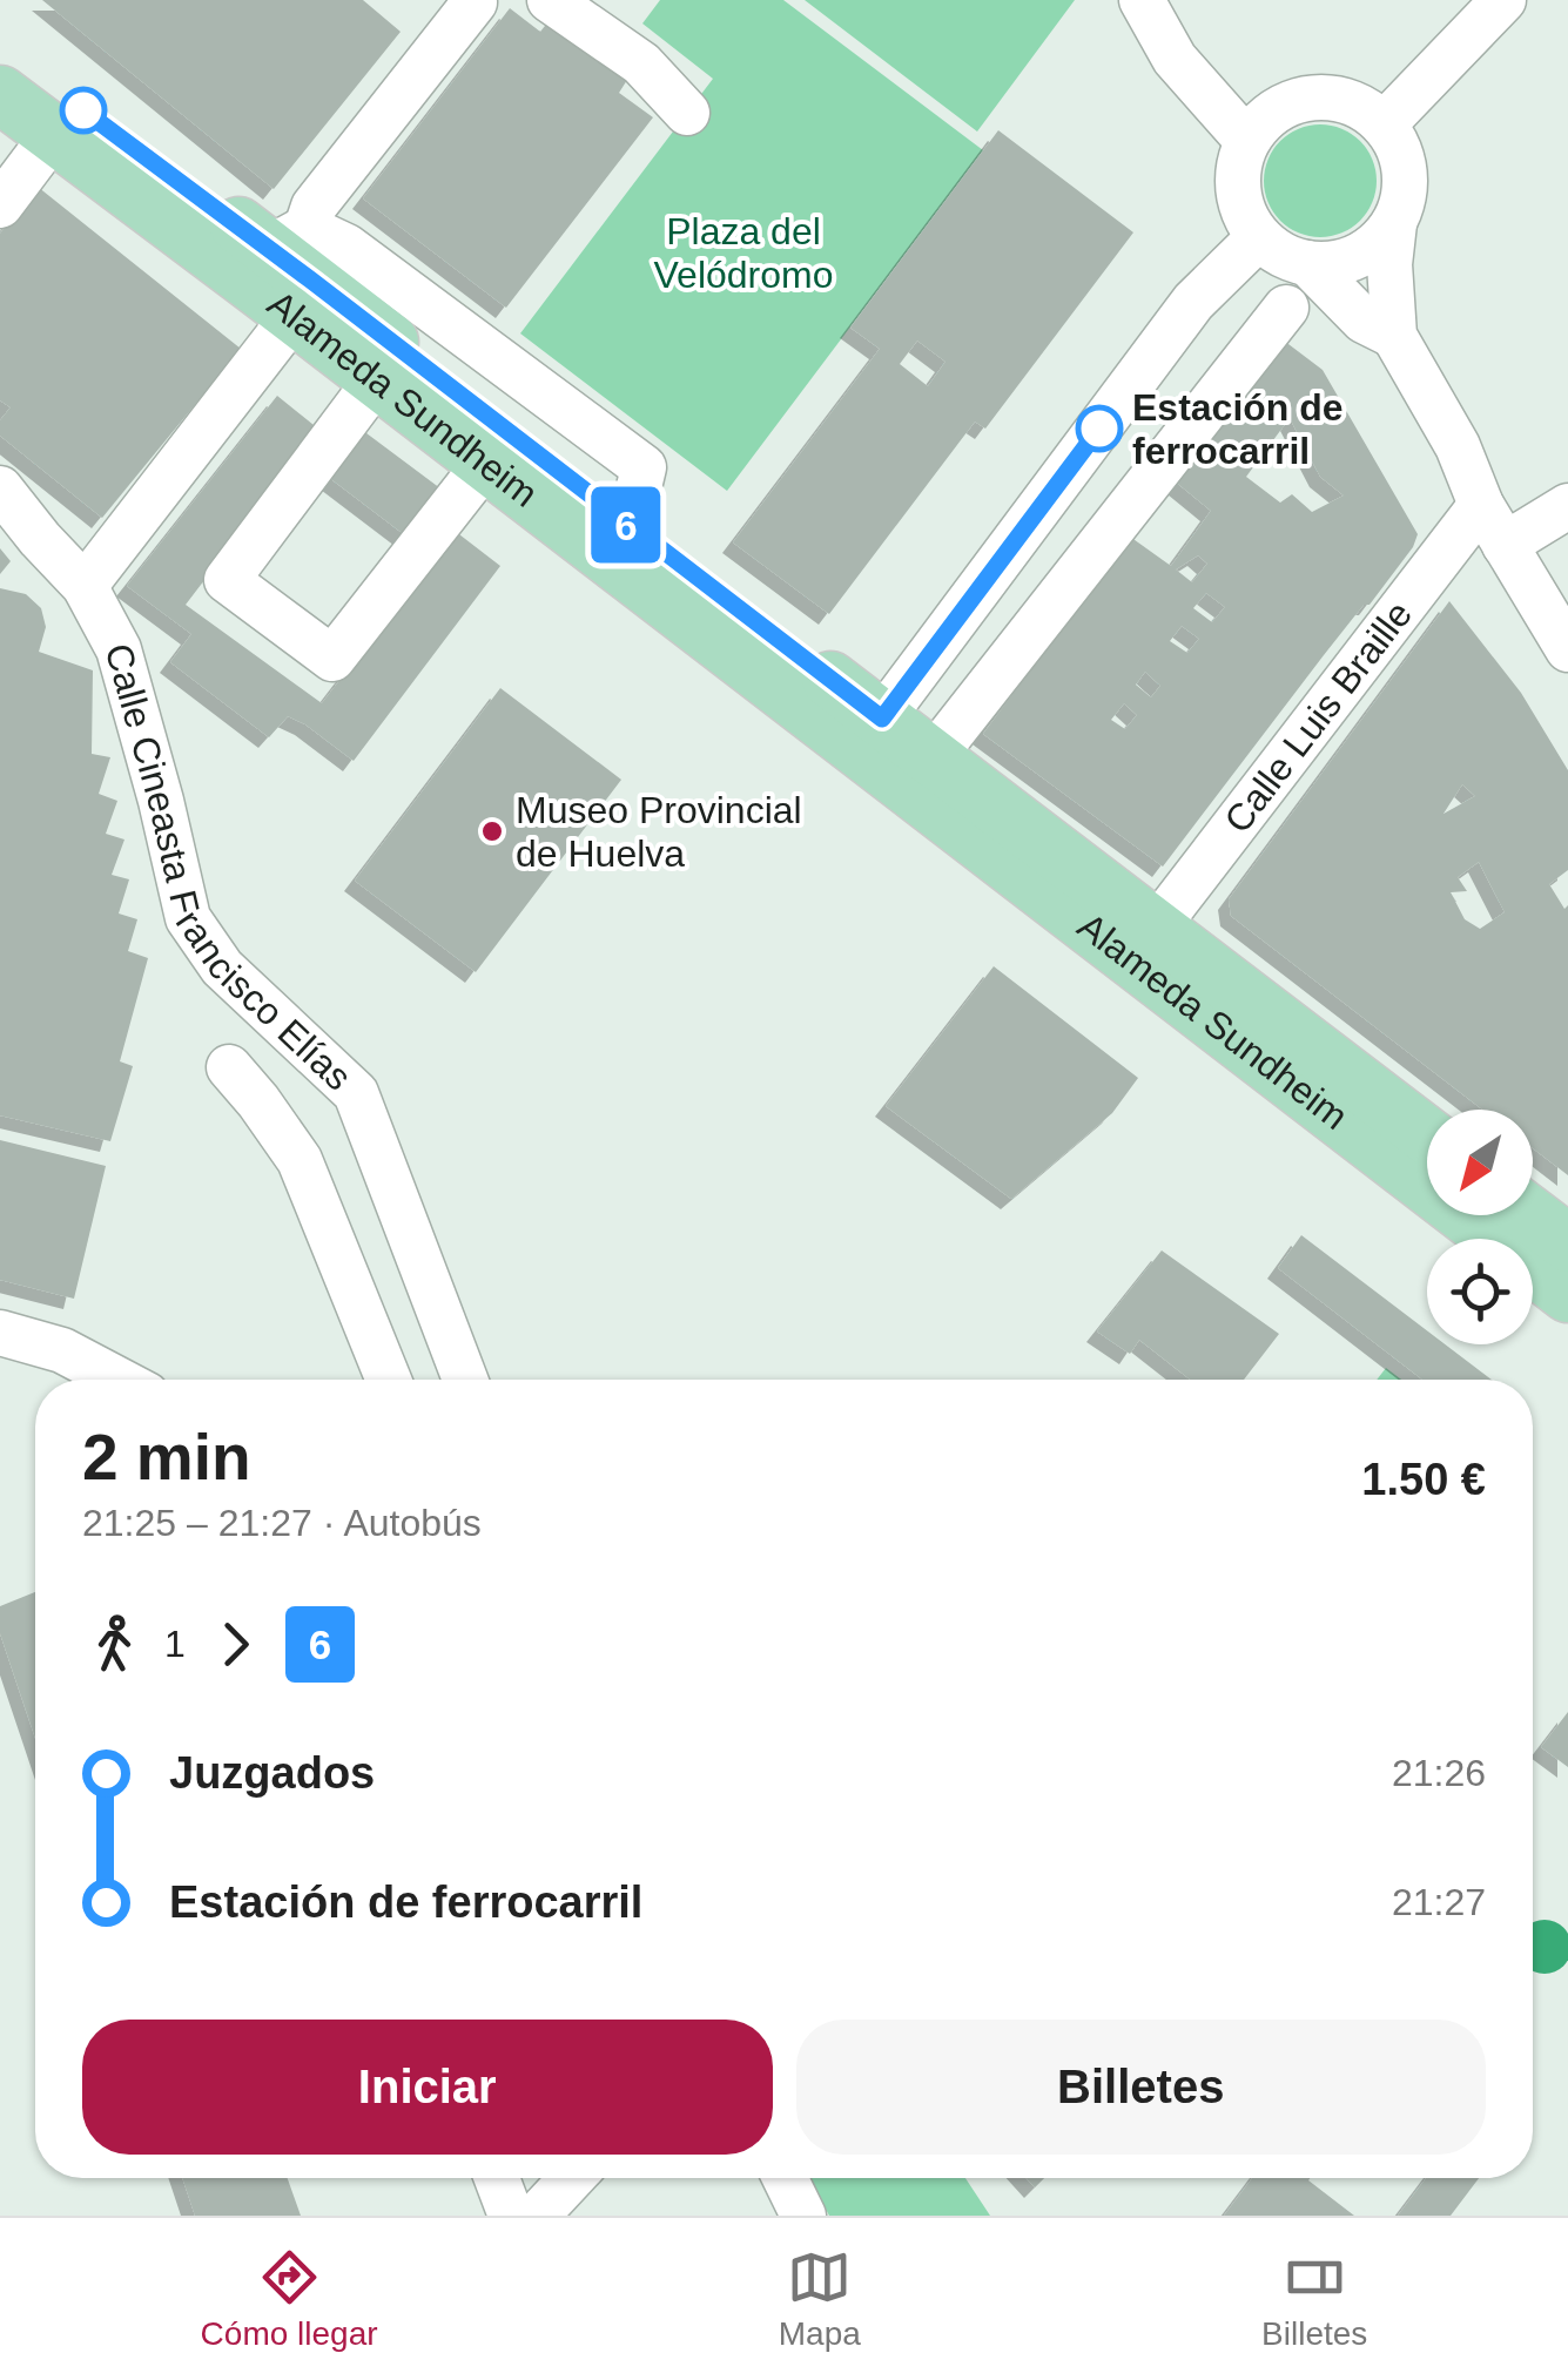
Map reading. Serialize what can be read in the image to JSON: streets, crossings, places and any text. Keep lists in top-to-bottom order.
{
  "streets": {
    "main road": ["Alameda Sundheim"],
    "street": ["Calle Luis Braille", "Calle Cineasta Francisco Elías"]
  },
  "crossings": [
    ["Alameda Sundheim", "Calle Luis Braille"]
  ],
  "parks": ["Plaza del Velódromo"],
  "places": ["Estación de ferrocarril", "Museo Provincial de Huelva"],
  "lines": ["bus line 6"],
  "north": "bottom left",
  "page": {
    "on_map": "6",
    "heading": ["2 min", "21:25 – 21:27 · Autobús", "1.50 €"],
    "legs": ["1", "6"],
    "list": [
      {
        "name": "Juzgados",
        "value": "21:26"
      },
      {
        "name": "Estación de ferrocarril",
        "value": "21:27"
      }
    ],
    "buttons": ["Iniciar", "Billetes"],
    "tabs": ["Cómo llegar", "Mapa", "Billetes"]
  }
}
